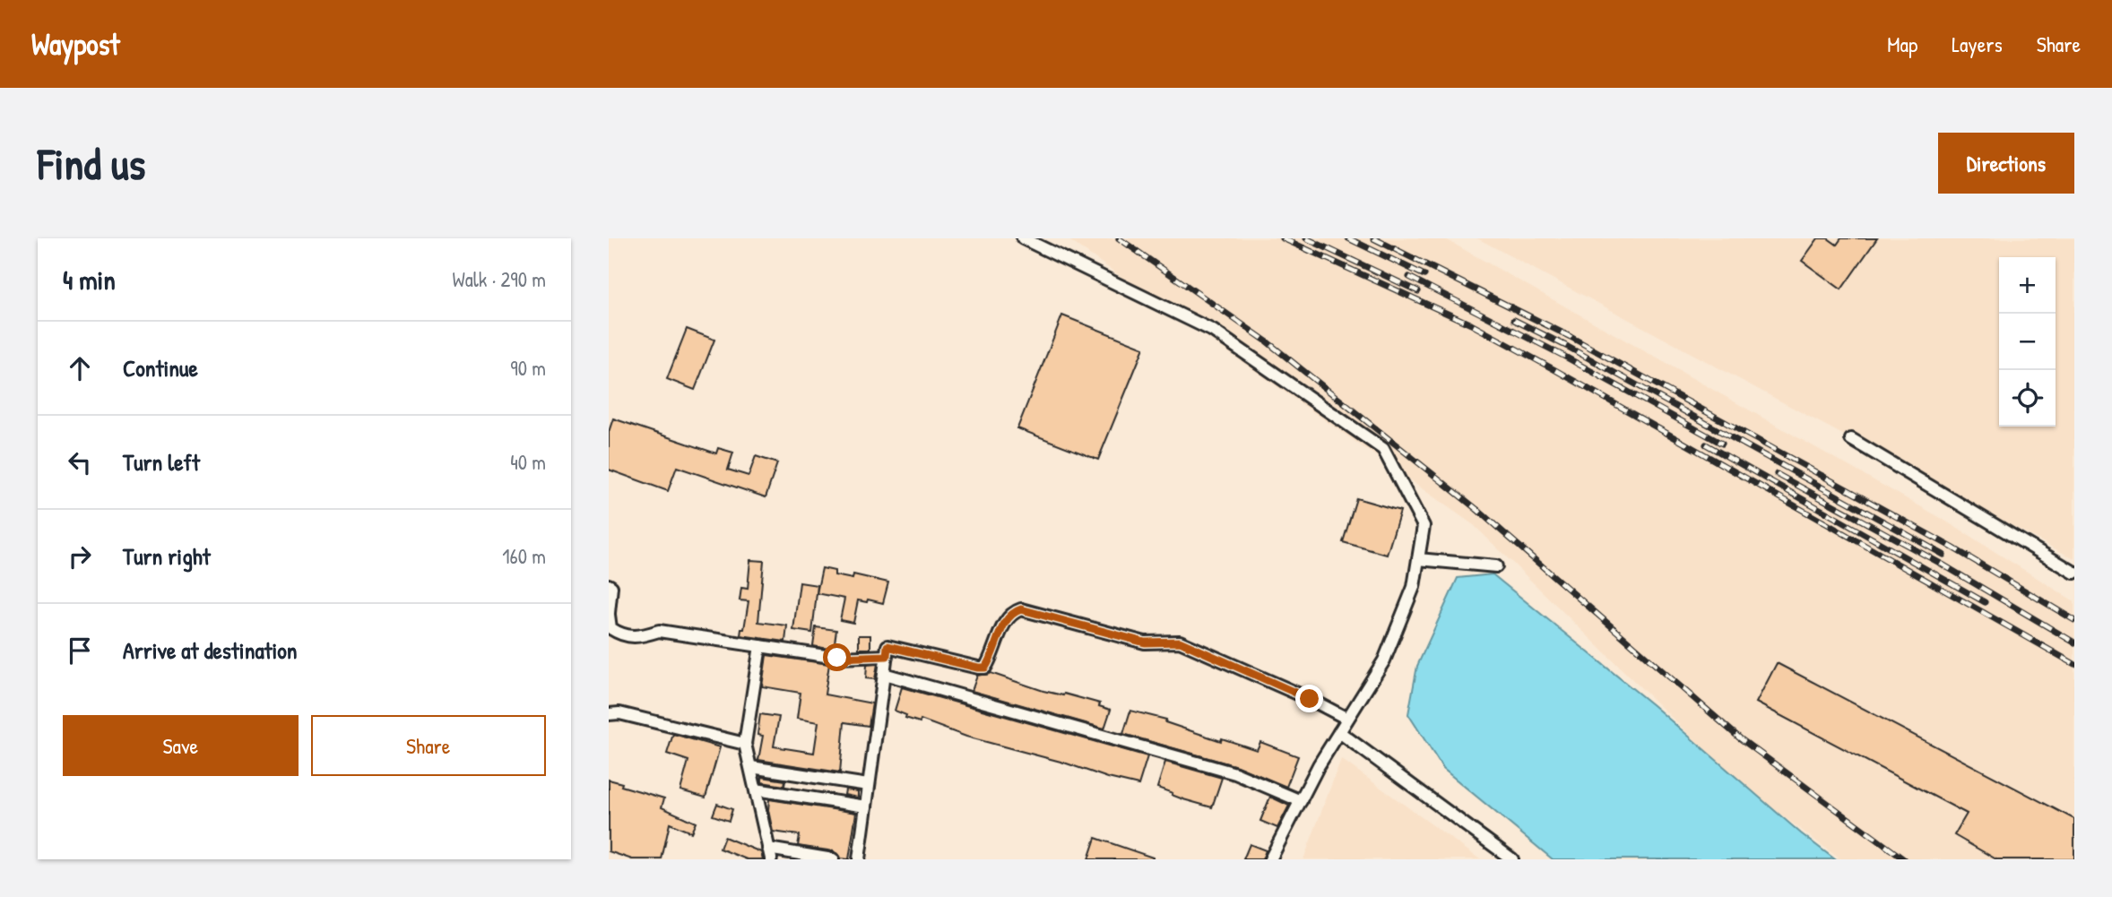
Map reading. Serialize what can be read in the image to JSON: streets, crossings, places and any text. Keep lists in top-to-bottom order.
{
  "page": {
    "header": "Waypost",
    "nav": ["Map", "Layers", "Share"],
    "buttons": [
      "Directions",
      ["Save", "Share"]
    ],
    "title": "Find us",
    "heading": ["4 min", "Walk · 290 m"],
    "map_buttons": ["+", "−"],
    "list": [
      ["Continue", "90 m"],
      ["Turn left", "40 m"],
      ["Turn right", "160 m"],
      "Arrive at destination"
    ]
  }
}
